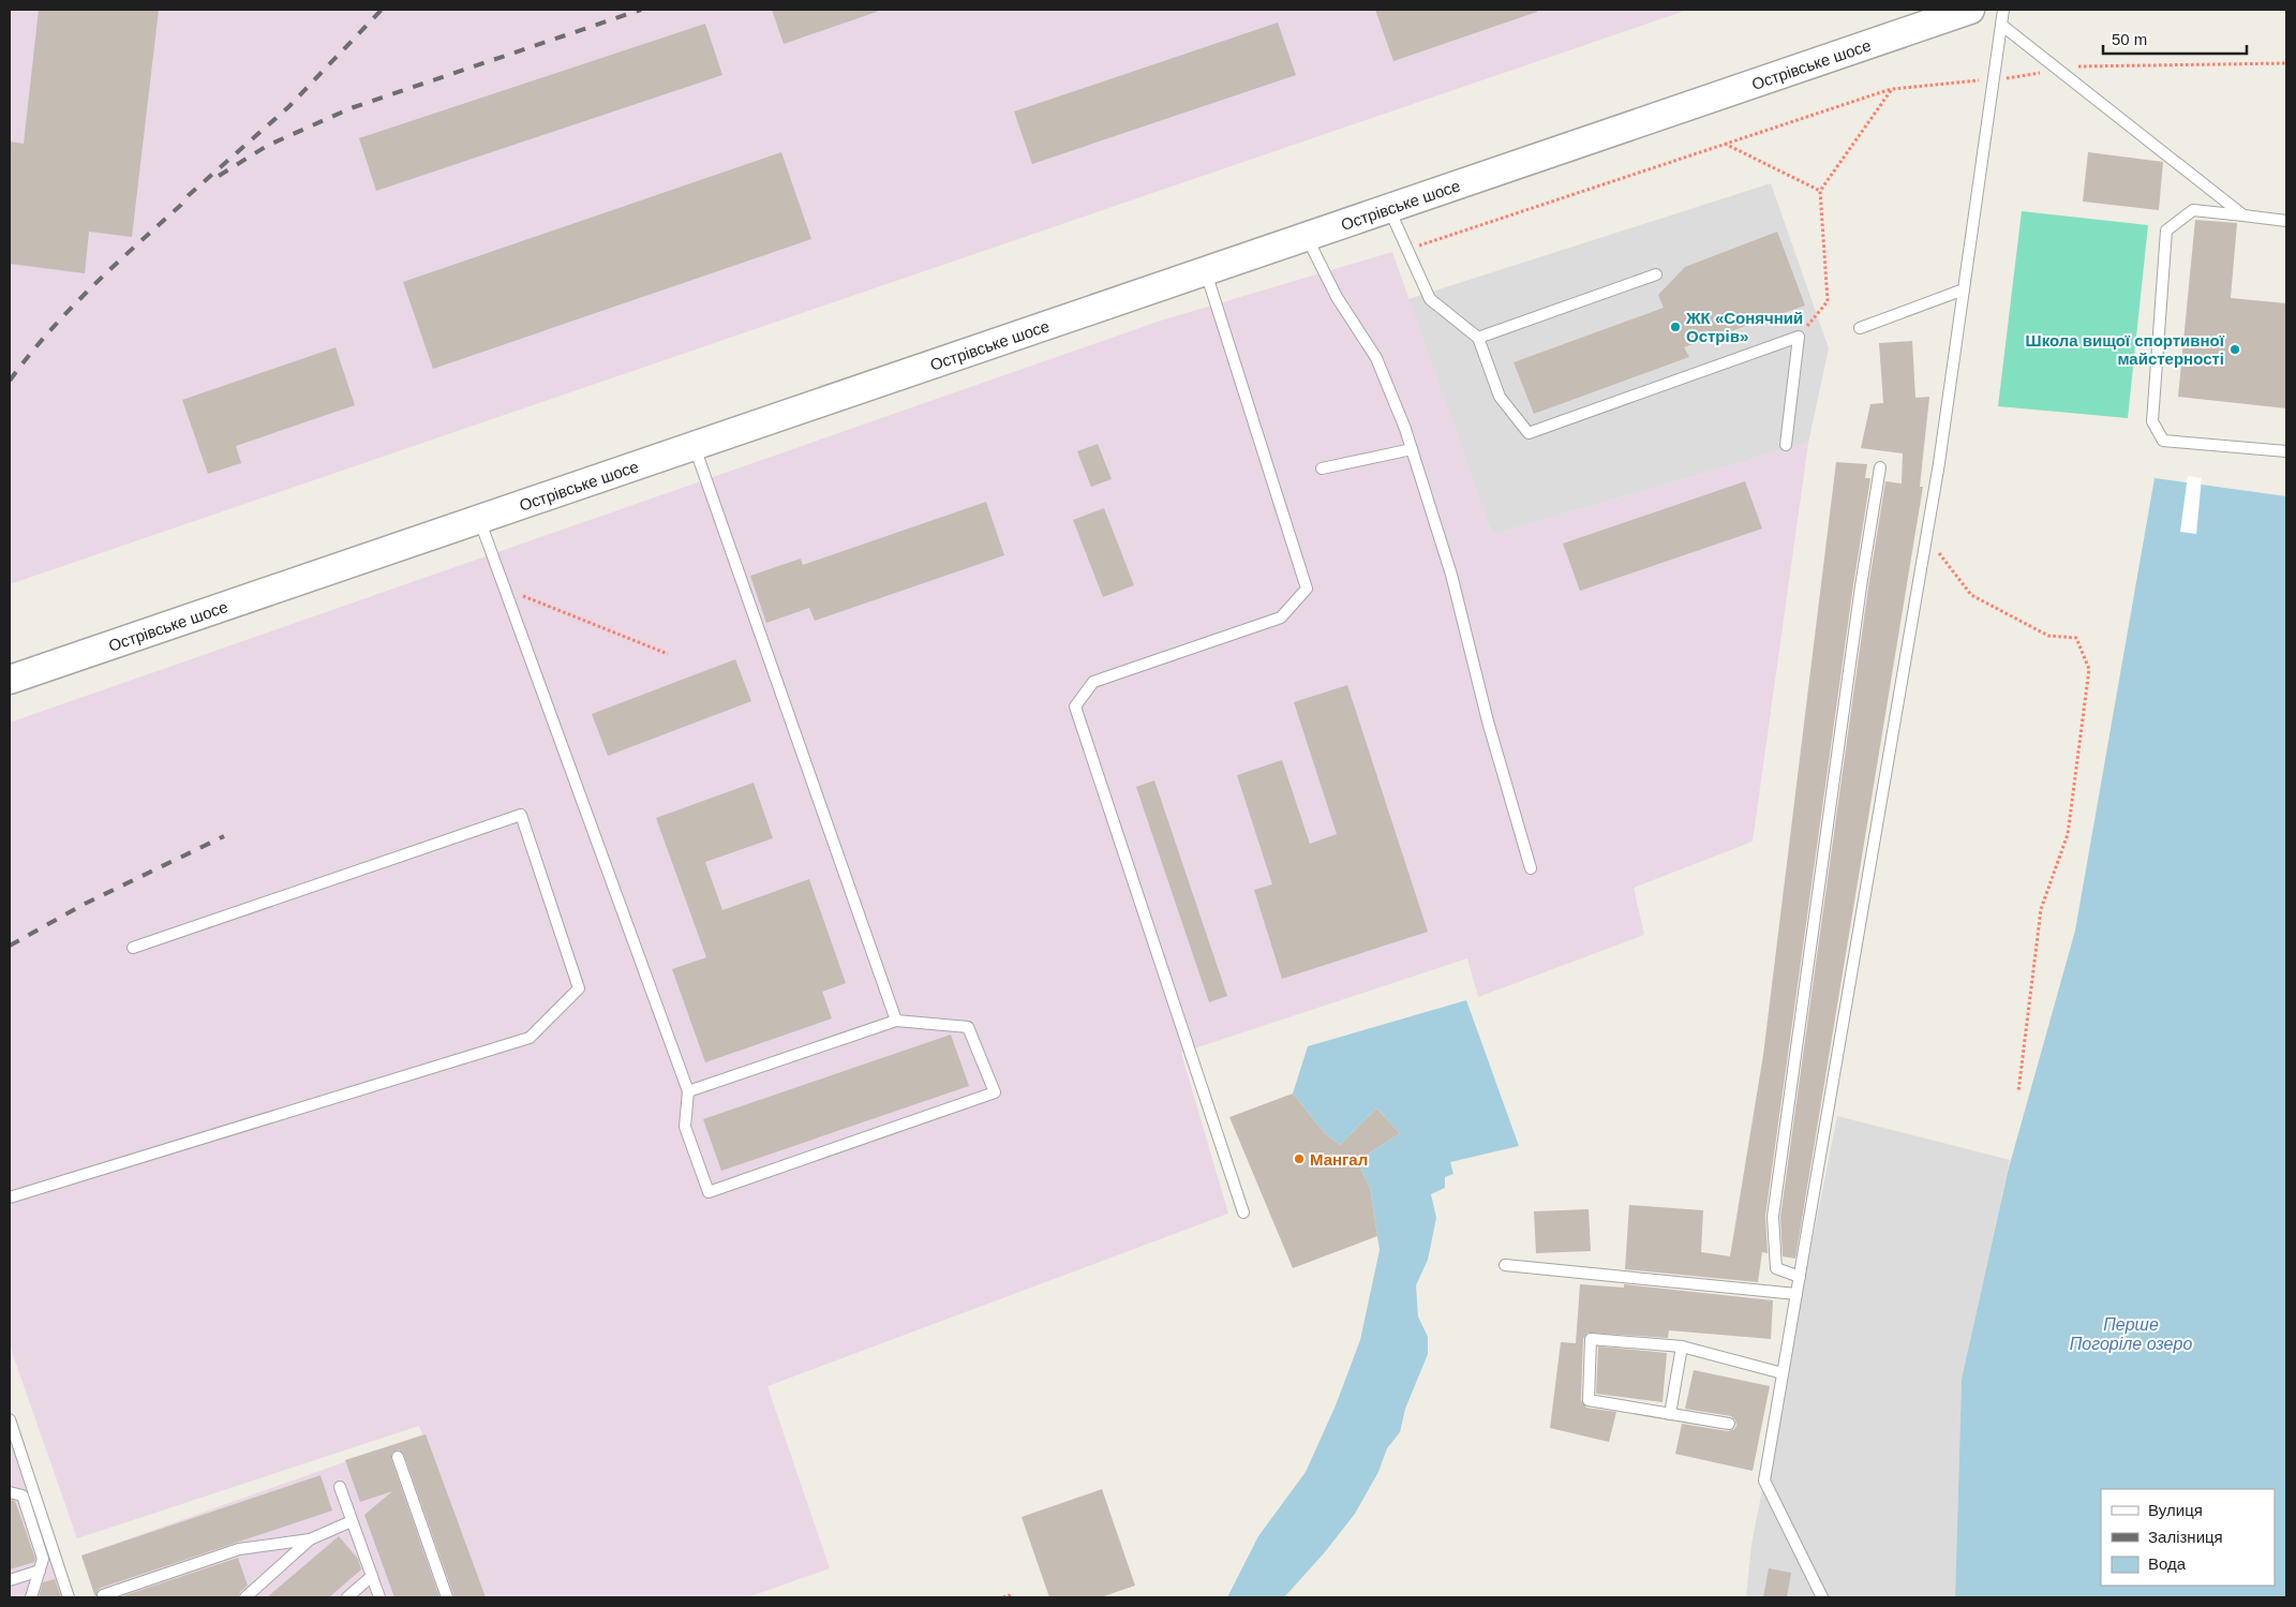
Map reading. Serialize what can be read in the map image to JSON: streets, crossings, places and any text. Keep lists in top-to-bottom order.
{
  "streets": {
    "street": ["Острівське шосе"]
  },
  "water": ["Перше Погоріле озеро"],
  "places": ["ЖК «Сонячний Острів»", "Школа вищої спортивної майстерності", "Мангал"],
  "legend": ["Вулиця", "Залізниця", "Вода"],
  "scale_bar": "50 m"
}
